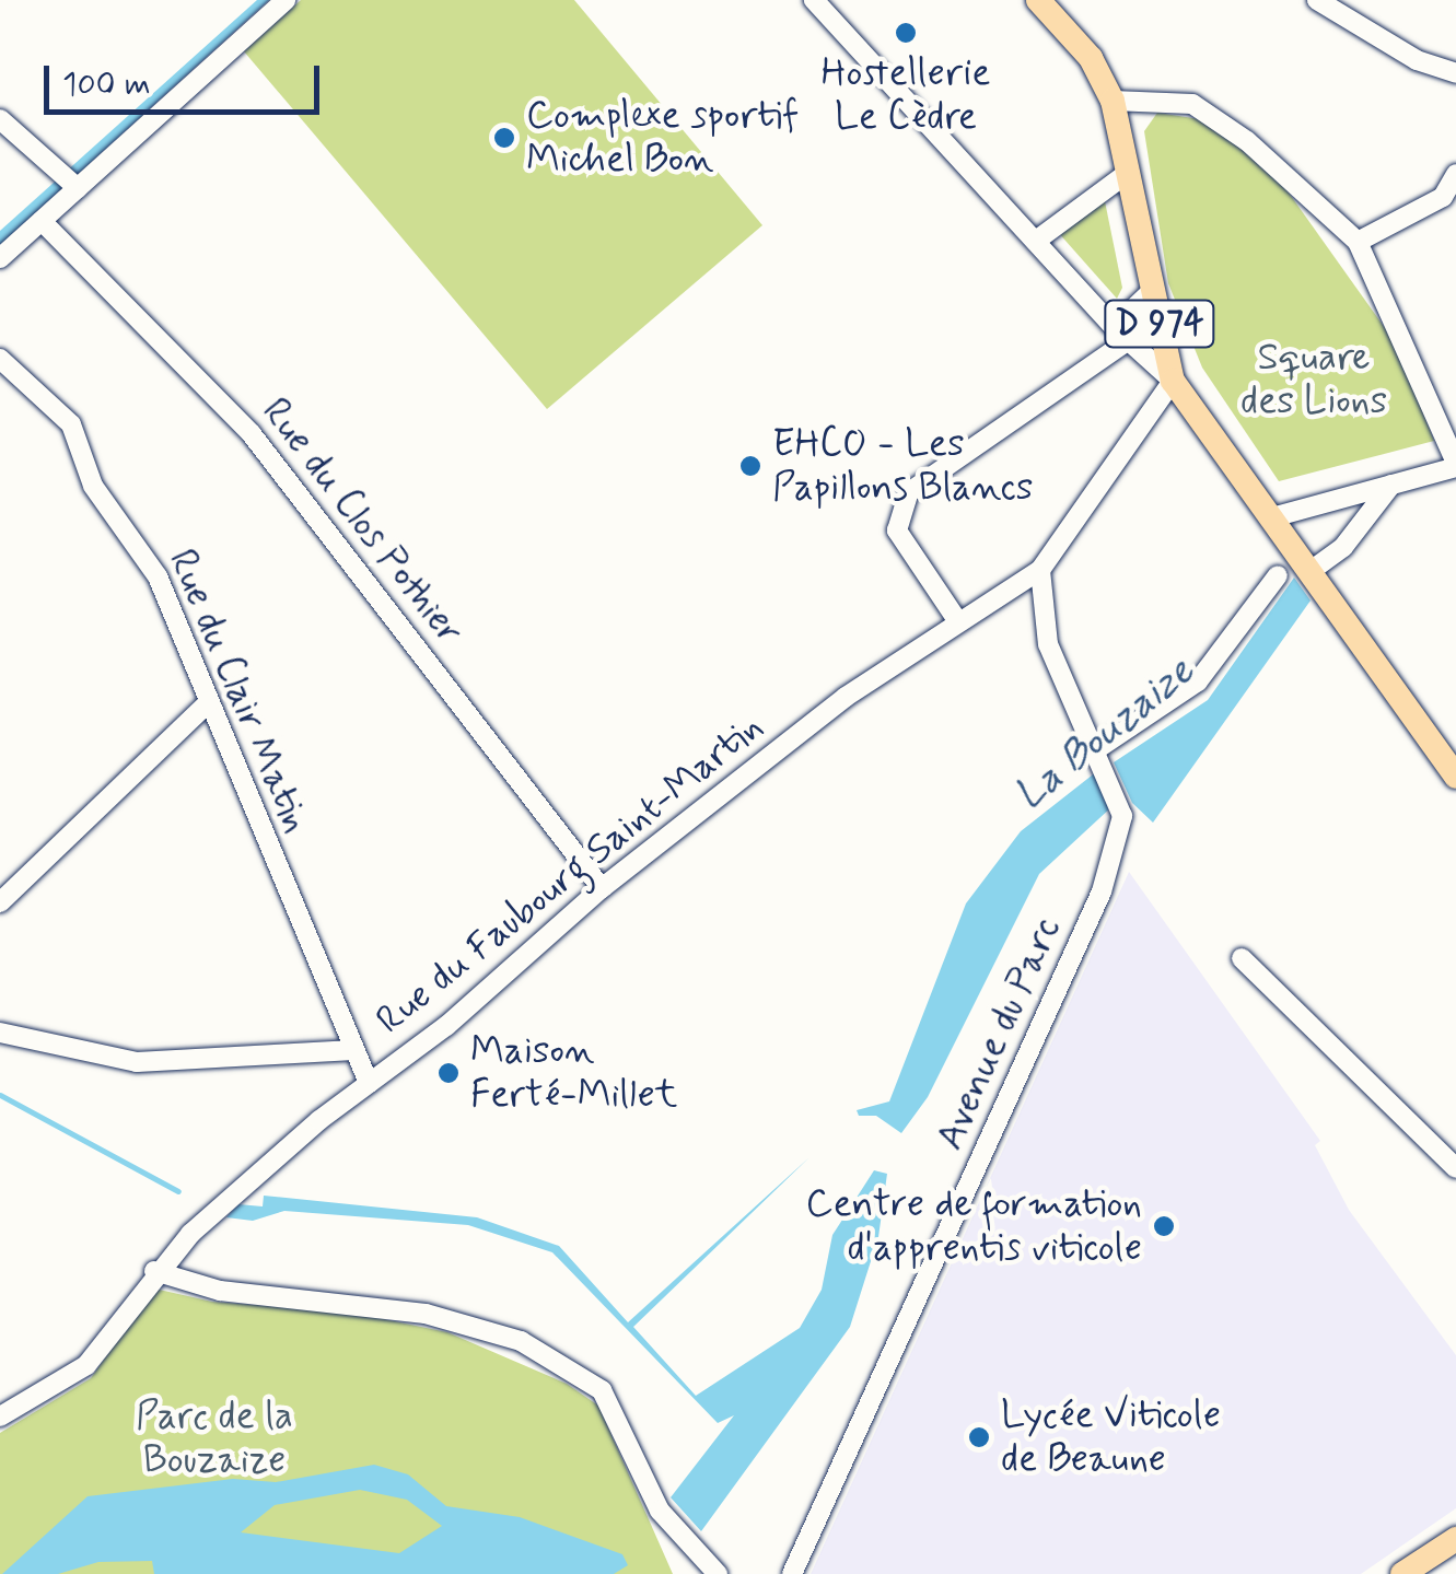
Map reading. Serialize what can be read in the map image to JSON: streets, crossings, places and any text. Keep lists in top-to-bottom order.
{
  "streets": {
    "main road": ["D 974"],
    "street": [
      "Rue du Clos Pothier",
      "Rue du Clair Matin",
      "Rue du Faubourg Saint-Martin",
      "Avenue du Parc"
    ]
  },
  "crossings": [
    ["D 974", "Rue du Faubourg Saint-Martin"],
    ["Rue du Clos Pothier", "Rue du Faubourg Saint-Martin"],
    ["Rue du Clair Matin", "Rue du Faubourg Saint-Martin"],
    ["Rue du Faubourg Saint-Martin", "Avenue du Parc"]
  ],
  "water": ["La Bouzaize"],
  "parks": ["Square des Lions", "Parc de la Bouzaize"],
  "places": [
    "Hostellerie Le Cèdre",
    "Complexe sportif Michel Bon",
    "EHCO - Les Papillons Blancs",
    "Maison Ferté-Millet",
    "Centre de formation d'apprentis viticole",
    "Lycée Viticole de Beaune"
  ],
  "scale_bar": "100 m"
}
